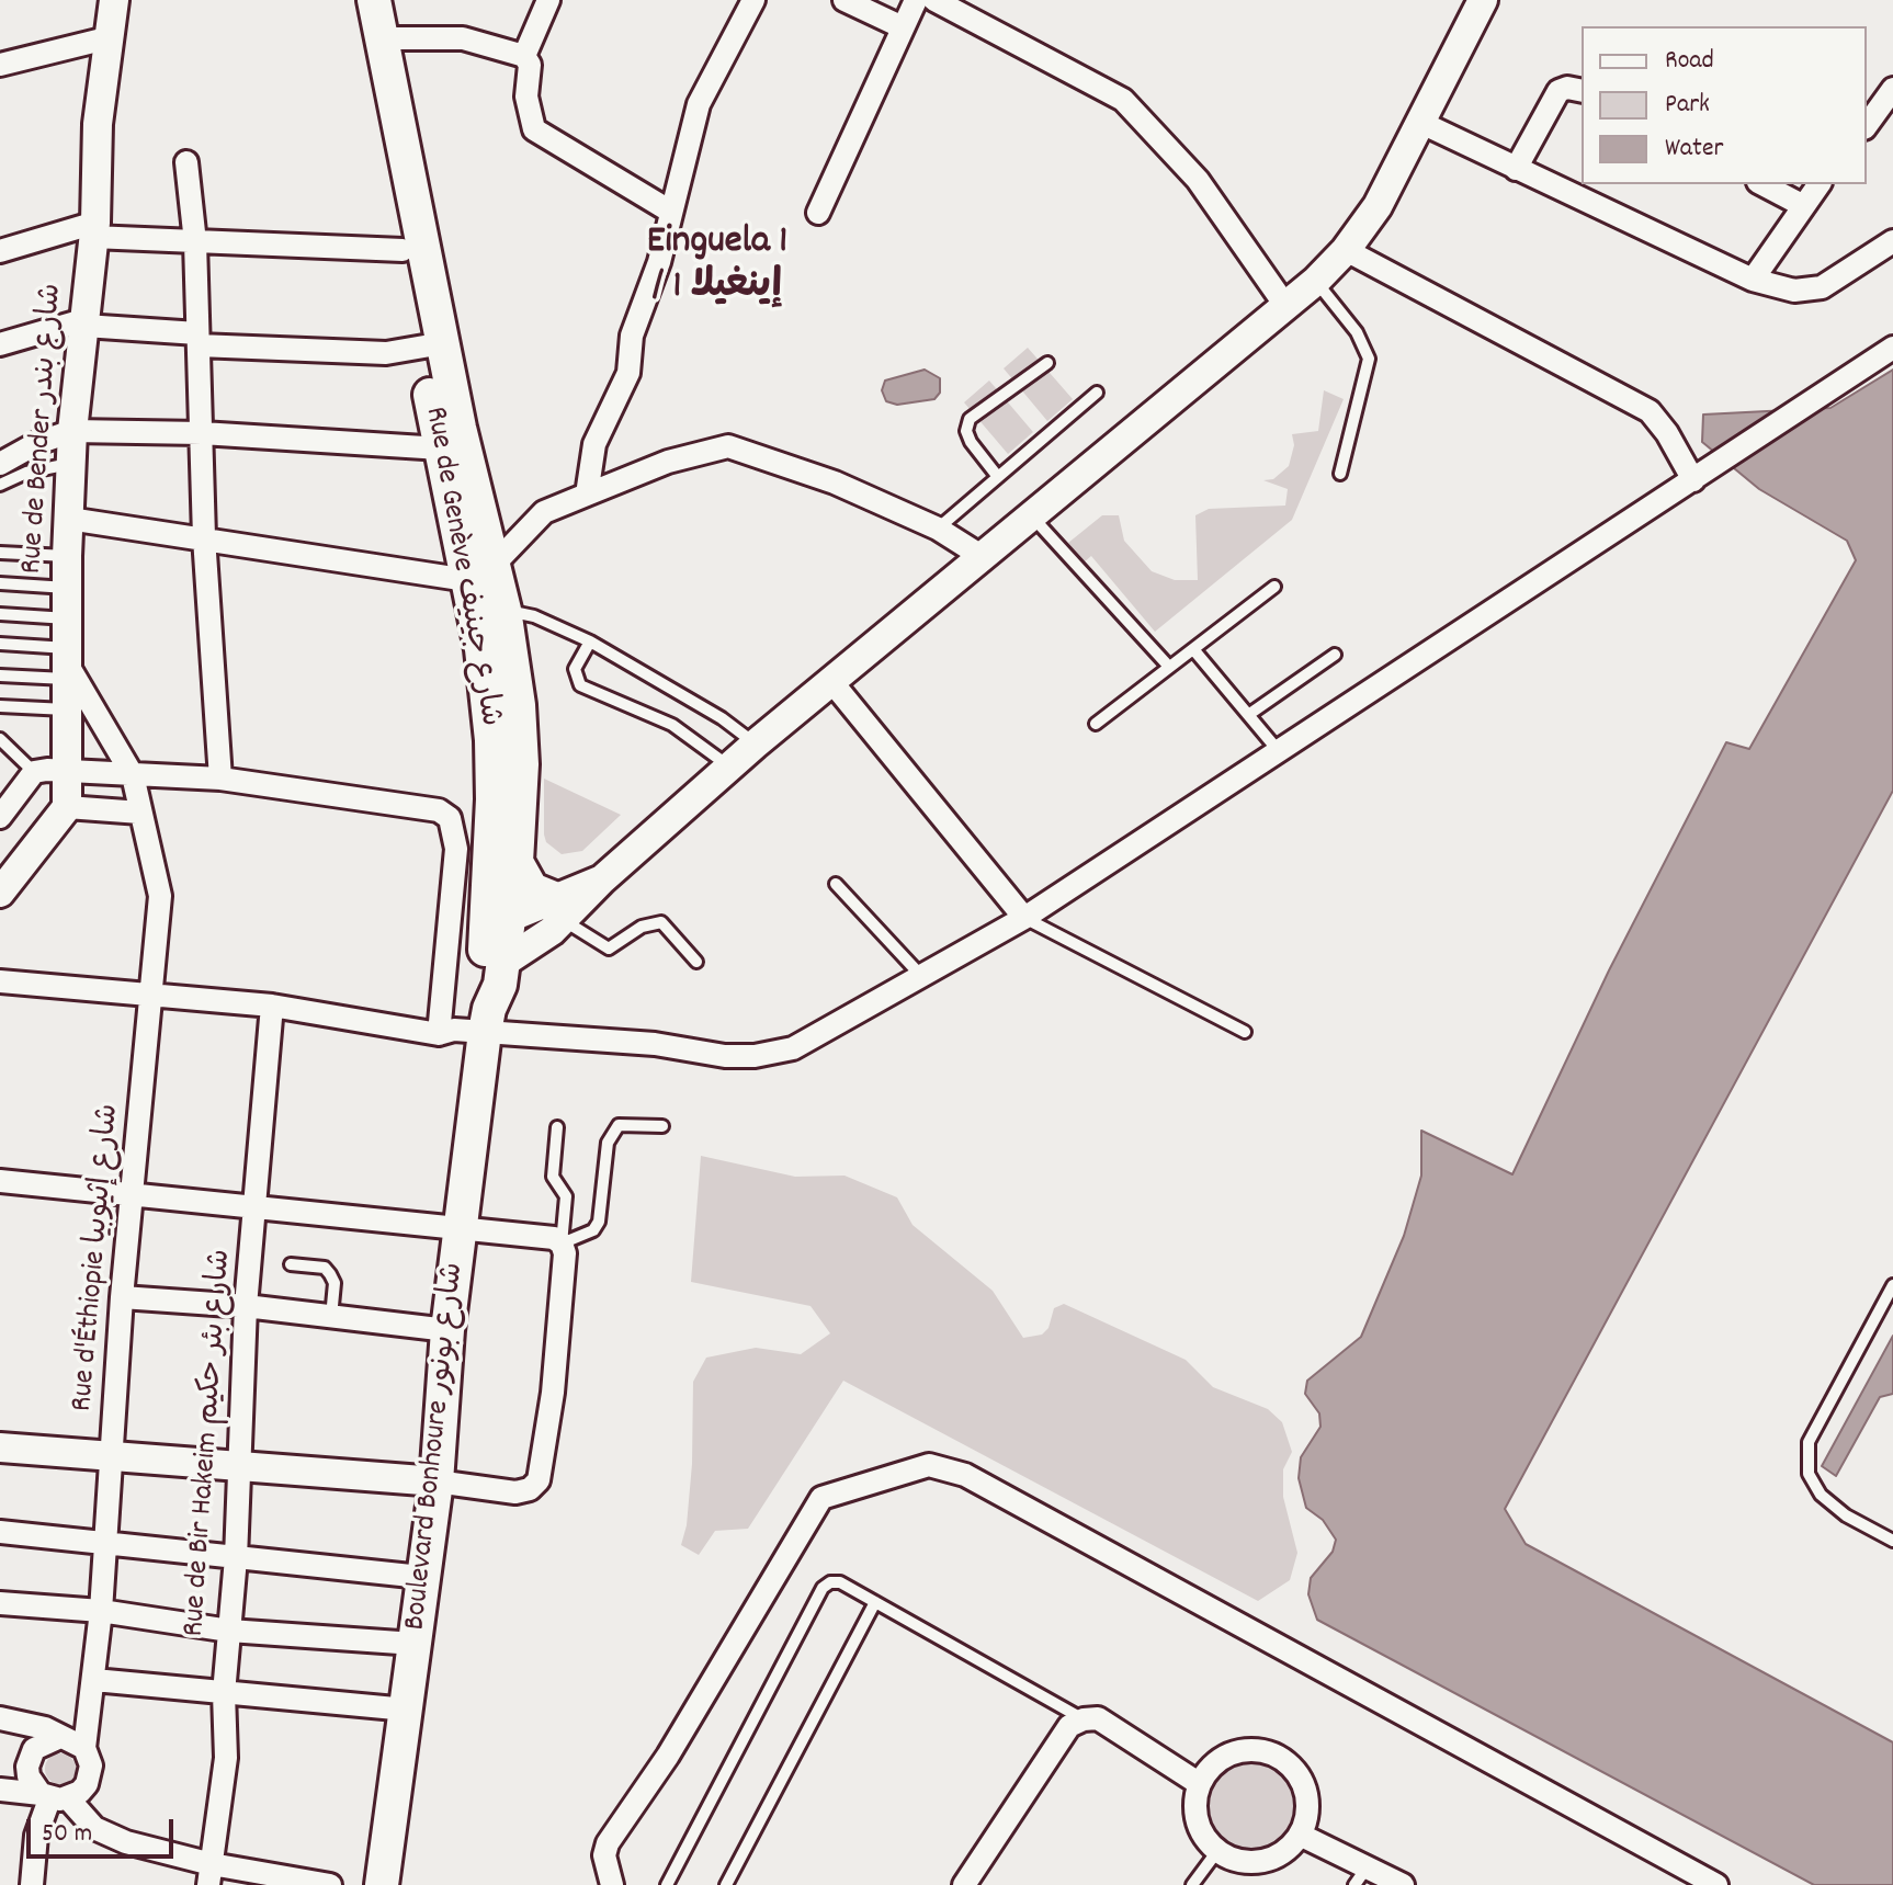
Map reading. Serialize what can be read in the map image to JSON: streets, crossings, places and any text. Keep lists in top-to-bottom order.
{
  "streets": {
    "main road": ["Rue de Genève شارع جينيف", "Boulevard Bonhoure شارع بونور"],
    "street": ["Rue de Bender شارع بندر", "Rue d'Éthiopie شارع إثيوبيا", "Rue de Bir Hakeim شارع بئر حكيم"]
  },
  "crossings": [
    ["Rue de Bender شارع بندر", "Rue d'Éthiopie شارع إثيوبيا"],
    ["Rue de Genève شارع جينيف", "Boulevard Bonhoure شارع بونور"]
  ],
  "districts": ["Einguela 1 / إينغيلا 1"],
  "legend": ["Road", "Park", "Water"],
  "scale_bar": "50 m"
}
